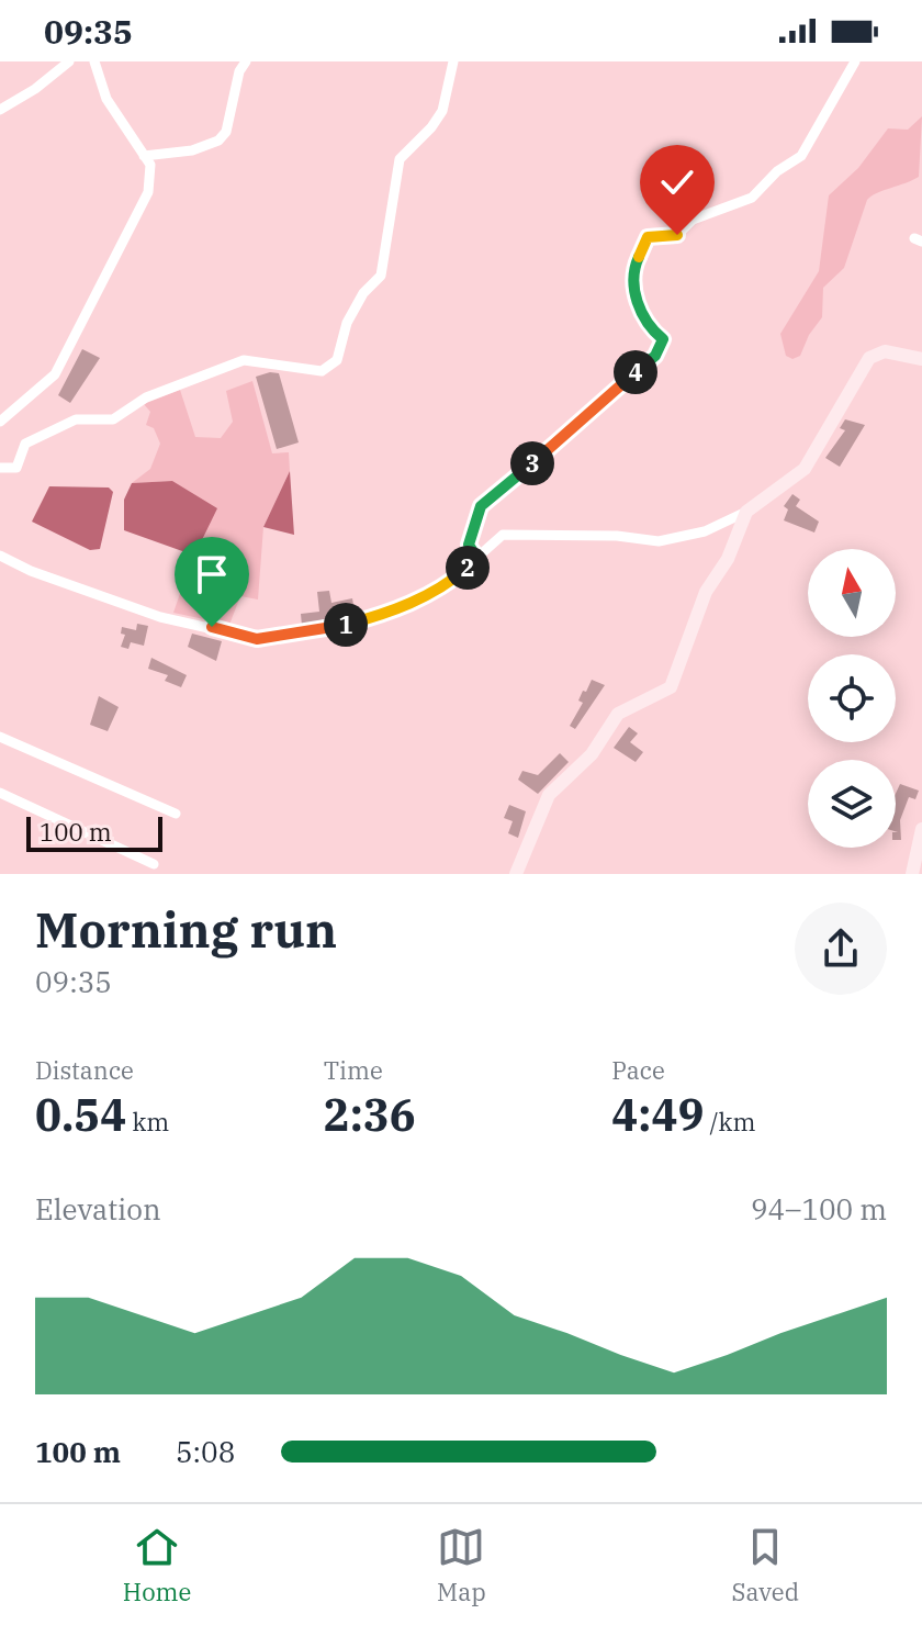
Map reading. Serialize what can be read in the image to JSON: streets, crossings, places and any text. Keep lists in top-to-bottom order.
{
  "scale_bar": "100 m",
  "north": "top",
  "page": {
    "status": "09:35",
    "pins": [
      "4",
      "3",
      "2",
      "1"
    ],
    "scale": "100 m",
    "heading": ["Morning run", "09:35"],
    "stats": [
      ["Distance", "0.54 km"],
      ["Time", "2:36"],
      ["Pace", "4:49 /km"]
    ],
    "chart": ["Elevation", "94–100 m"],
    "list": [
      {
        "name": "100 m",
        "note": "5:08"
      }
    ],
    "tabs": ["Home", "Map", "Saved"]
  }
}
